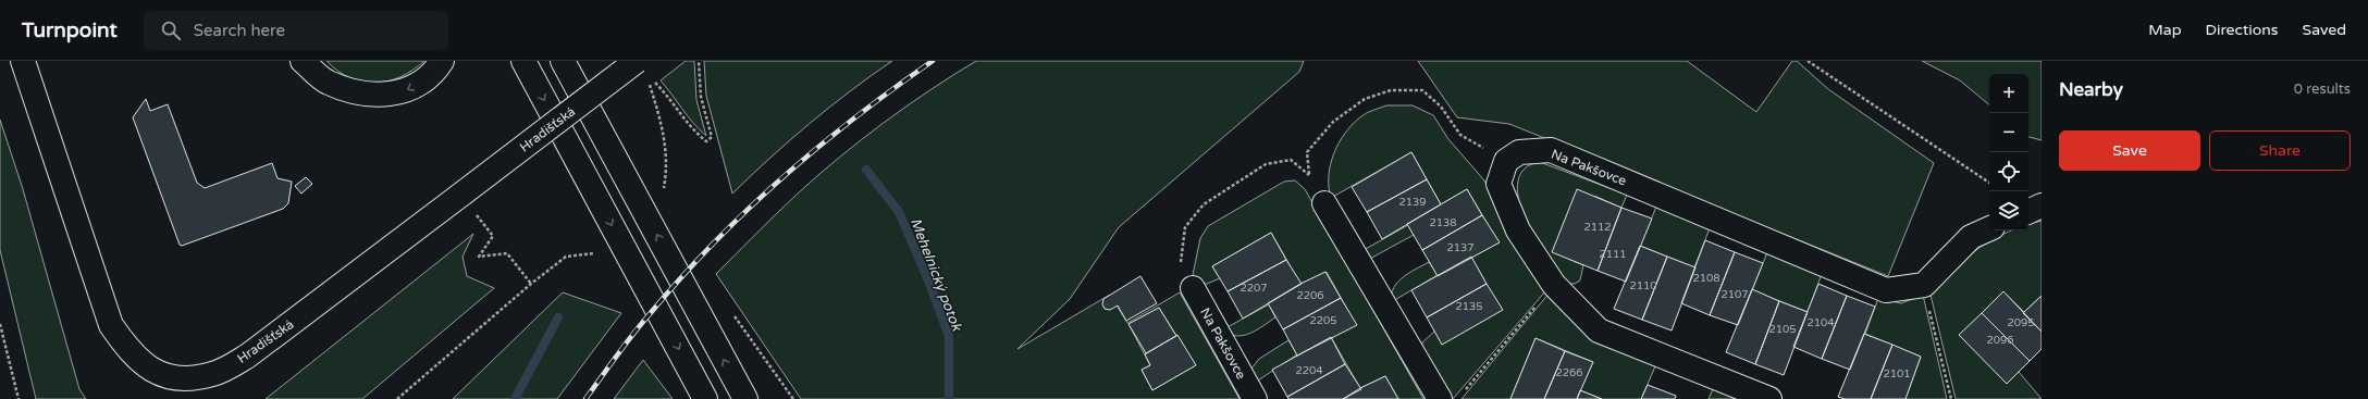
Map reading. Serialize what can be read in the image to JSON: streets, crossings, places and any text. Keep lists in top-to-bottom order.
{
  "streets": {
    "main road": ["Hradišťská", "Na Pakšovce"]
  },
  "water": ["Mehelnický potok"],
  "house_numbers": [
    "2139",
    "2138",
    "2112",
    "2137",
    "2111",
    "2108",
    "2110",
    "2207",
    "2107",
    "2206",
    "2135",
    "2205",
    "2104",
    "2095",
    "2105",
    "2096",
    "2204",
    "2266",
    "2101"
  ],
  "page": {
    "header": "Turnpoint",
    "search": "Search here",
    "nav": ["Map", "Directions", "Saved"],
    "heading": ["Nearby", "0 results"],
    "map_buttons": ["+", "−"],
    "buttons": ["Save", "Share"]
  }
}
